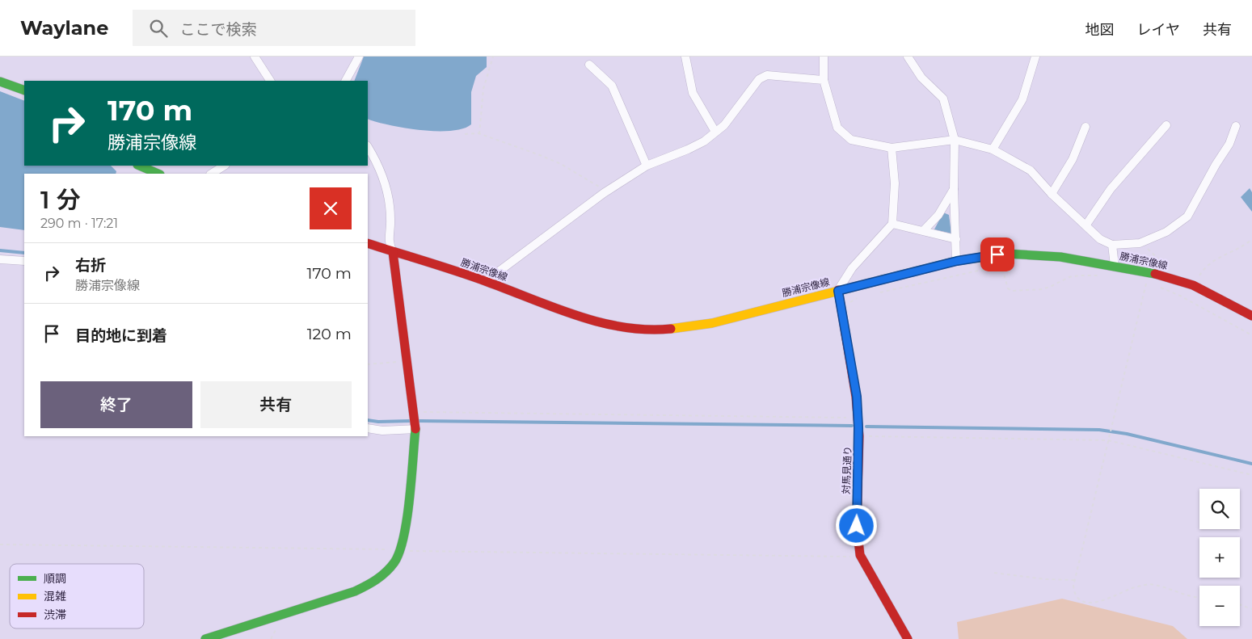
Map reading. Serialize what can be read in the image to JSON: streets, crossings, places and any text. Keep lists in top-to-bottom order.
{
  "streets": {
    "main road": ["勝浦宗像線", "対馬見通り"]
  },
  "crossings": [
    ["勝浦宗像線", "対馬見通り"]
  ],
  "legend": ["順調", "混雑", "渋滞"],
  "page": {
    "header": "Waylane",
    "search": "ここで検索",
    "nav": ["地図", "レイヤ", "共有"],
    "turn": ["170 m", "勝浦宗像線"],
    "heading": ["1 分", "290 m · 17:21"],
    "list": [
      {
        "name": "右折",
        "note": "勝浦宗像線",
        "value": "170 m"
      },
      {
        "name": "目的地に到着",
        "value": "120 m"
      }
    ],
    "buttons": ["終了", "共有"],
    "map_buttons": ["+", "−"]
  }
}
